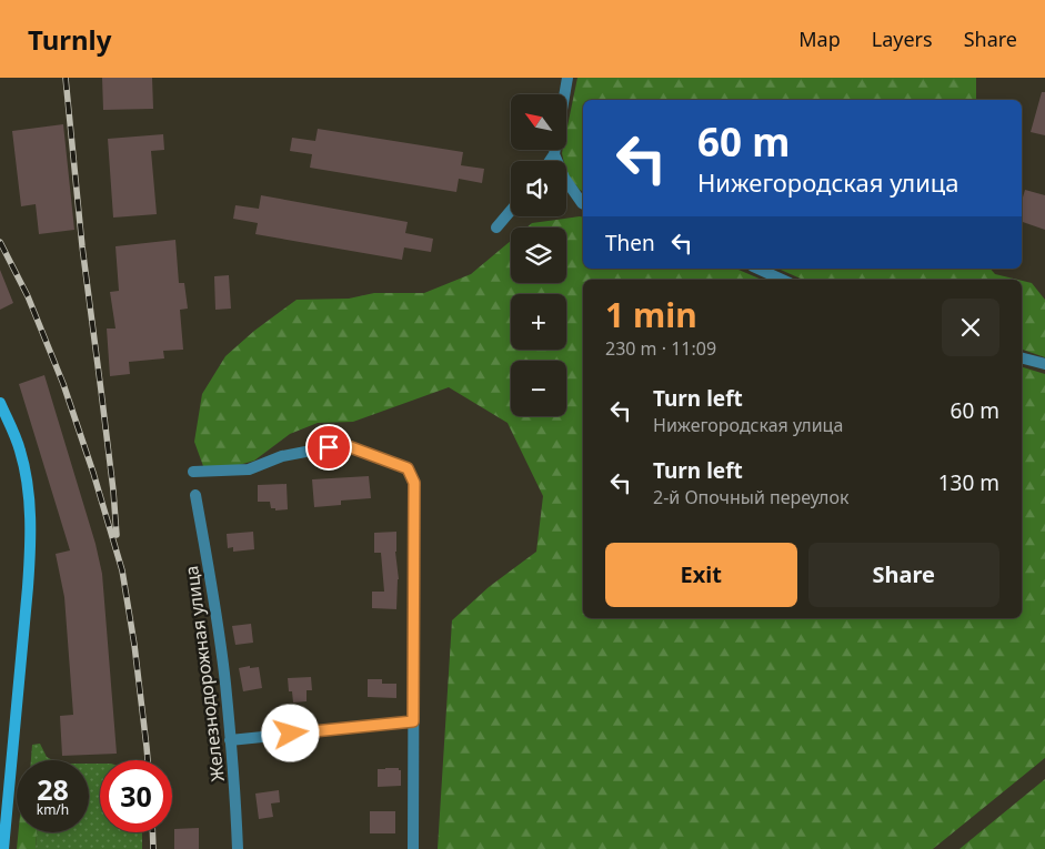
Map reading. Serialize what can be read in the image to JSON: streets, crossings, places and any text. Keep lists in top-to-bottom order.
{
  "streets": {
    "street": ["Железнодорожная улица"]
  },
  "north": "top left",
  "page": {
    "header": "Turnly",
    "nav": ["Map", "Layers", "Share"],
    "map_buttons": ["+", "−"],
    "turn": ["60 m", "Нижегородская улица"],
    "then": "Then",
    "heading": ["1 min", "230 m · 11:09"],
    "list": [
      {
        "name": "Turn left",
        "note": "Нижегородская улица",
        "value": "60 m"
      },
      {
        "name": "Turn left",
        "note": "2-й Опочный переулок",
        "value": "130 m"
      }
    ],
    "buttons": ["Exit", "Share"],
    "speed": "28 km/h",
    "limit": "30"
  }
}
